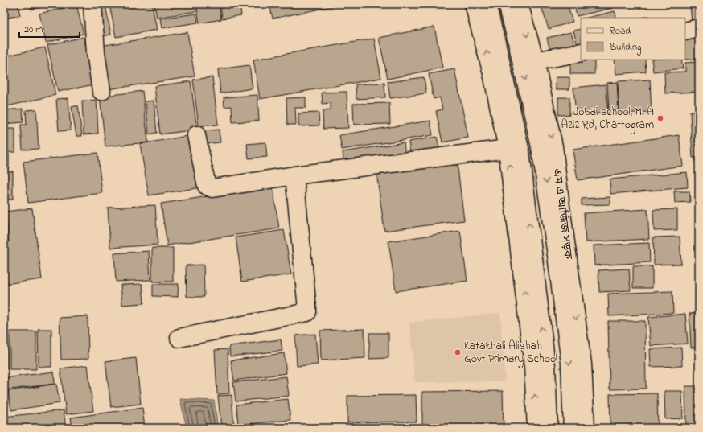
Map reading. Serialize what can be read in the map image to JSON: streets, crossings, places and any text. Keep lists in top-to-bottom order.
{
  "streets": {
    "main road": ["এম এ আজিজ সড়ক"]
  },
  "places": ["Jobai school, M. A Aziz Rd, Chattogram", "Katakhali Alishah Govt Primary School"],
  "legend": ["Road", "Building"],
  "scale_bar": "20 m"
}
